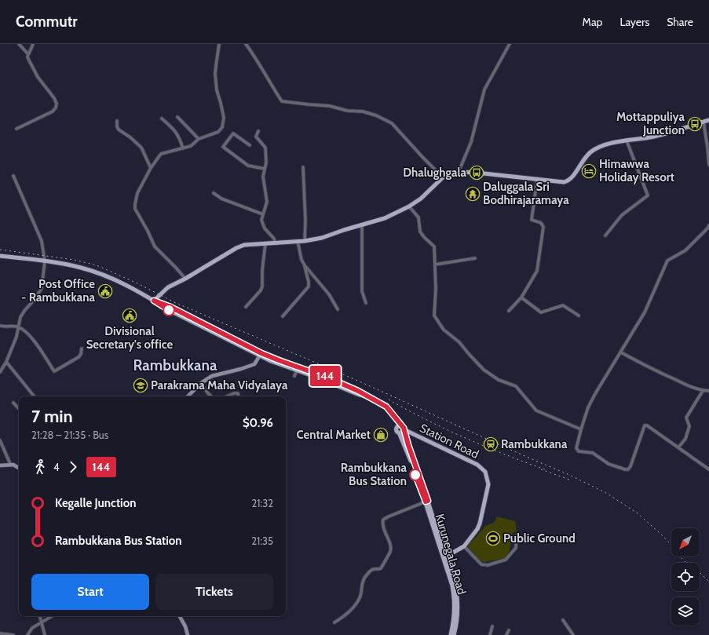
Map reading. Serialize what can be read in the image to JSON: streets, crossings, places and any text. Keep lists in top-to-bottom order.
{
  "streets": {
    "main road": ["Station Road", "Kurunegala Road"]
  },
  "districts": ["Rambukkana"],
  "places": {
    "bus stop": ["Mottappuliya Junction", "Dhalughgala"],
    "hotel": ["Himawwa Holiday Resort"],
    "temple": ["Daluggala Sri Bodhirajaramaya"],
    "public building": ["Post Office - Rambukkana", "Divisional Secretary's office"],
    "school or university": ["Parakrama Maha Vidyalaya"],
    "shop": ["Central Market"],
    "station": ["Rambukkana"],
    "other": ["Rambukkana Bus Station"],
    "sports": ["Public Ground"]
  },
  "lines": ["bus line 144"],
  "north": "bottom left",
  "page": {
    "header": "Commutr",
    "nav": ["Map", "Layers", "Share"],
    "on_map": "144",
    "heading": ["7 min", "21:28 – 21:35 · Bus", "$0.96"],
    "legs": ["4", "144"],
    "list": [
      {
        "name": "Kegalle Junction",
        "value": "21:32"
      },
      {
        "name": "Rambukkana Bus Station",
        "value": "21:35"
      }
    ],
    "buttons": ["Start", "Tickets"]
  }
}
